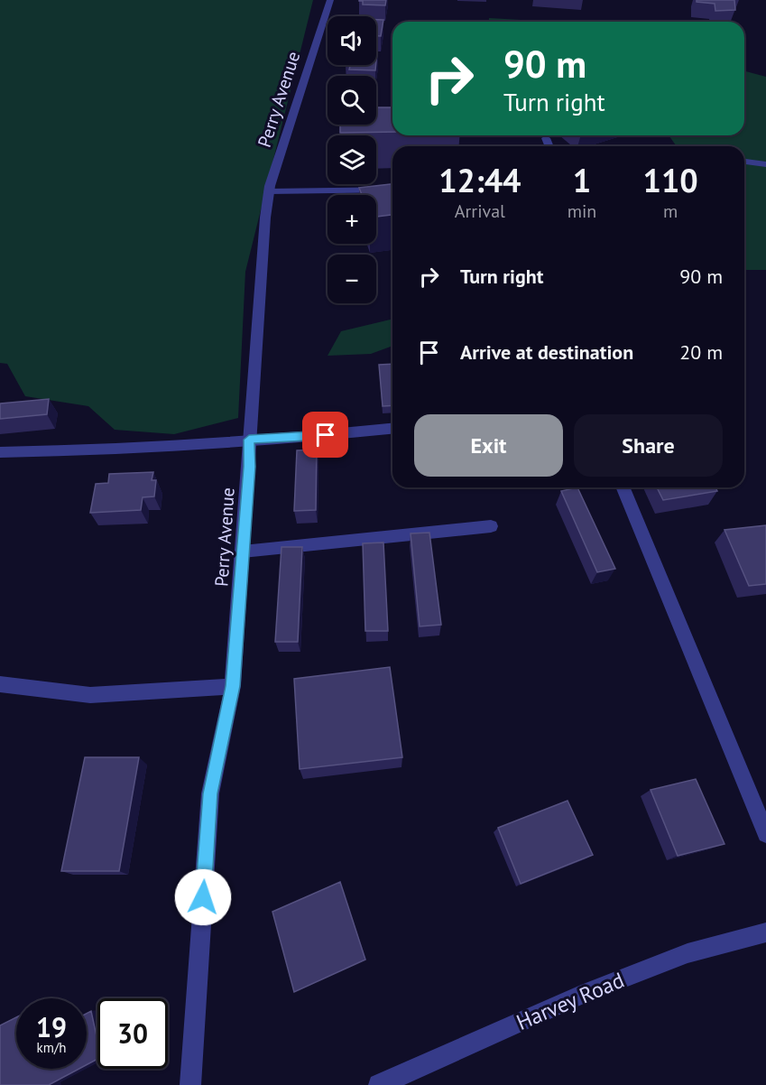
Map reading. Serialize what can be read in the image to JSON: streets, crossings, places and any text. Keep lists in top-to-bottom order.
{
  "streets": {
    "street": ["Perry Avenue", "Harvey Road"]
  },
  "page": {
    "map_buttons": ["+", "−"],
    "turn": ["90 m", "Turn right"],
    "eta": [
      "12:44",
      "Arrival",
      "1",
      "min",
      "110",
      "m"
    ],
    "list": [
      {
        "name": "Turn right",
        "value": "90 m"
      },
      {
        "name": "Arrive at destination",
        "value": "20 m"
      }
    ],
    "buttons": ["Exit", "Share"],
    "speed": "19 km/h",
    "limit": "30"
  }
}
